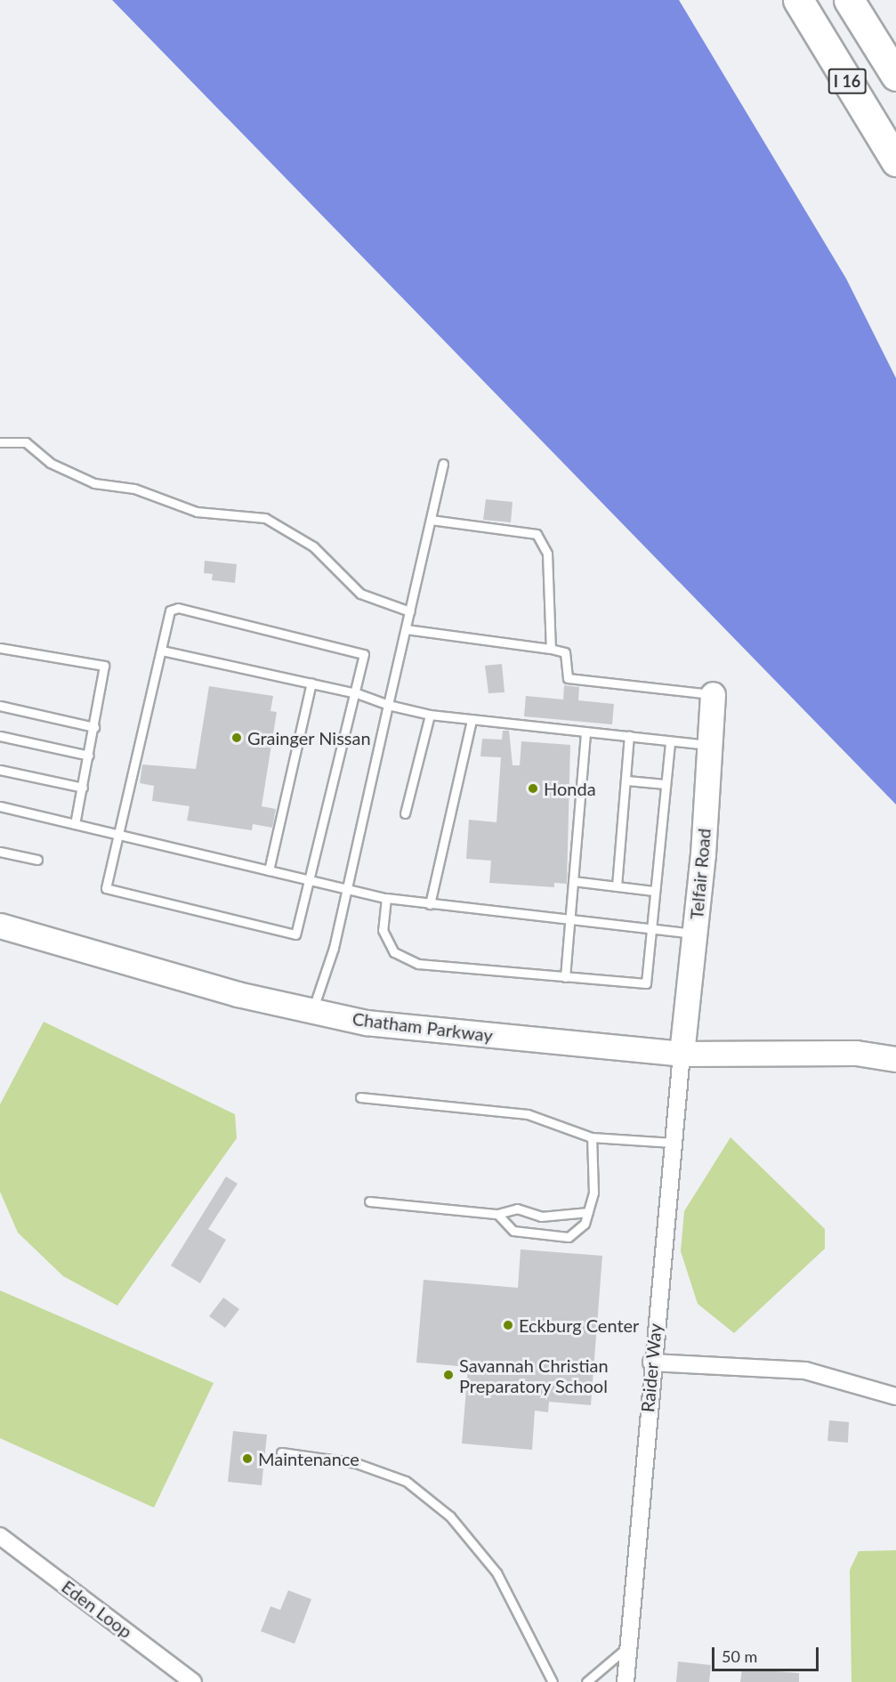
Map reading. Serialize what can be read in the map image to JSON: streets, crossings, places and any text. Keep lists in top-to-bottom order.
{
  "streets": {
    "highway": ["I 16"],
    "main road": ["Telfair Road", "Chatham Parkway"],
    "street": ["Raider Way", "Eden Loop"]
  },
  "crossings": [
    ["Telfair Road", "Chatham Parkway"],
    ["Telfair Road", "Raider Way"],
    ["Chatham Parkway", "Raider Way"]
  ],
  "places": [
    "Grainger Nissan",
    "Honda",
    "Eckburg Center",
    "Savannah Christian Preparatory School",
    "Maintenance"
  ],
  "scale_bar": "50 m"
}
